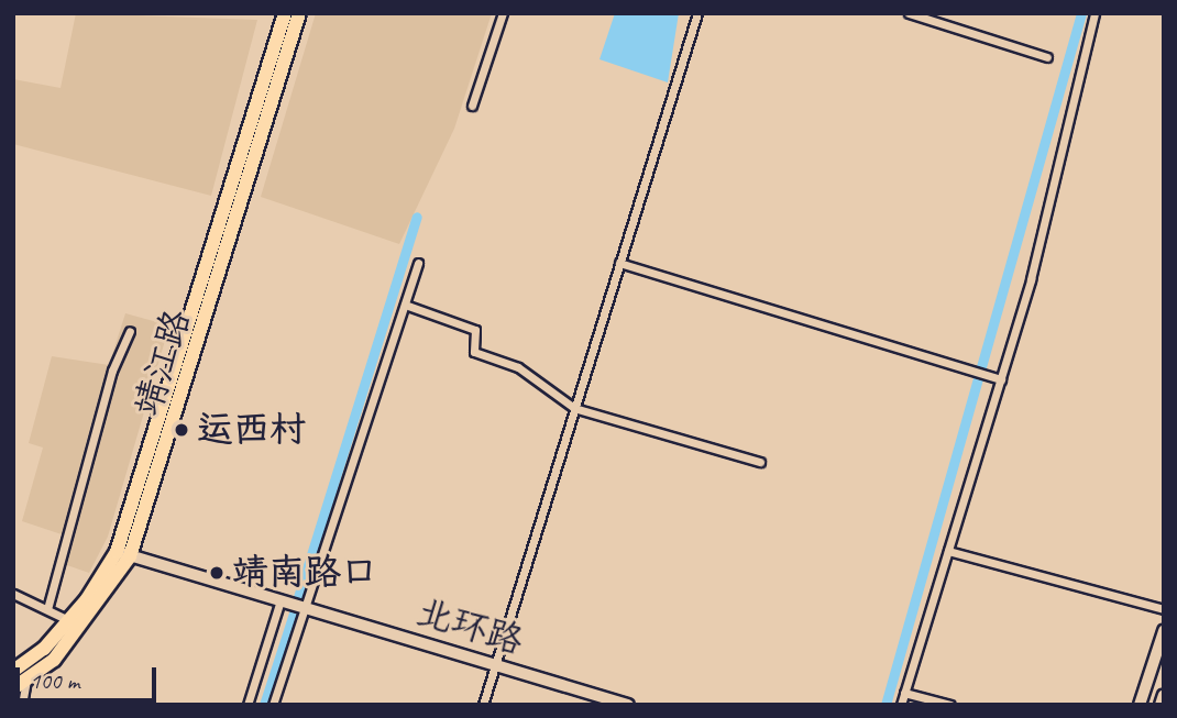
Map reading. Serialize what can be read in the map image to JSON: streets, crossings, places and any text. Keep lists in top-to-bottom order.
{
  "streets": {
    "main road": ["靖江路", "北环路"]
  },
  "crossings": [
    ["靖江路", "北环路"]
  ],
  "places": ["运西村", "靖南路口"],
  "scale_bar": "100 m"
}
